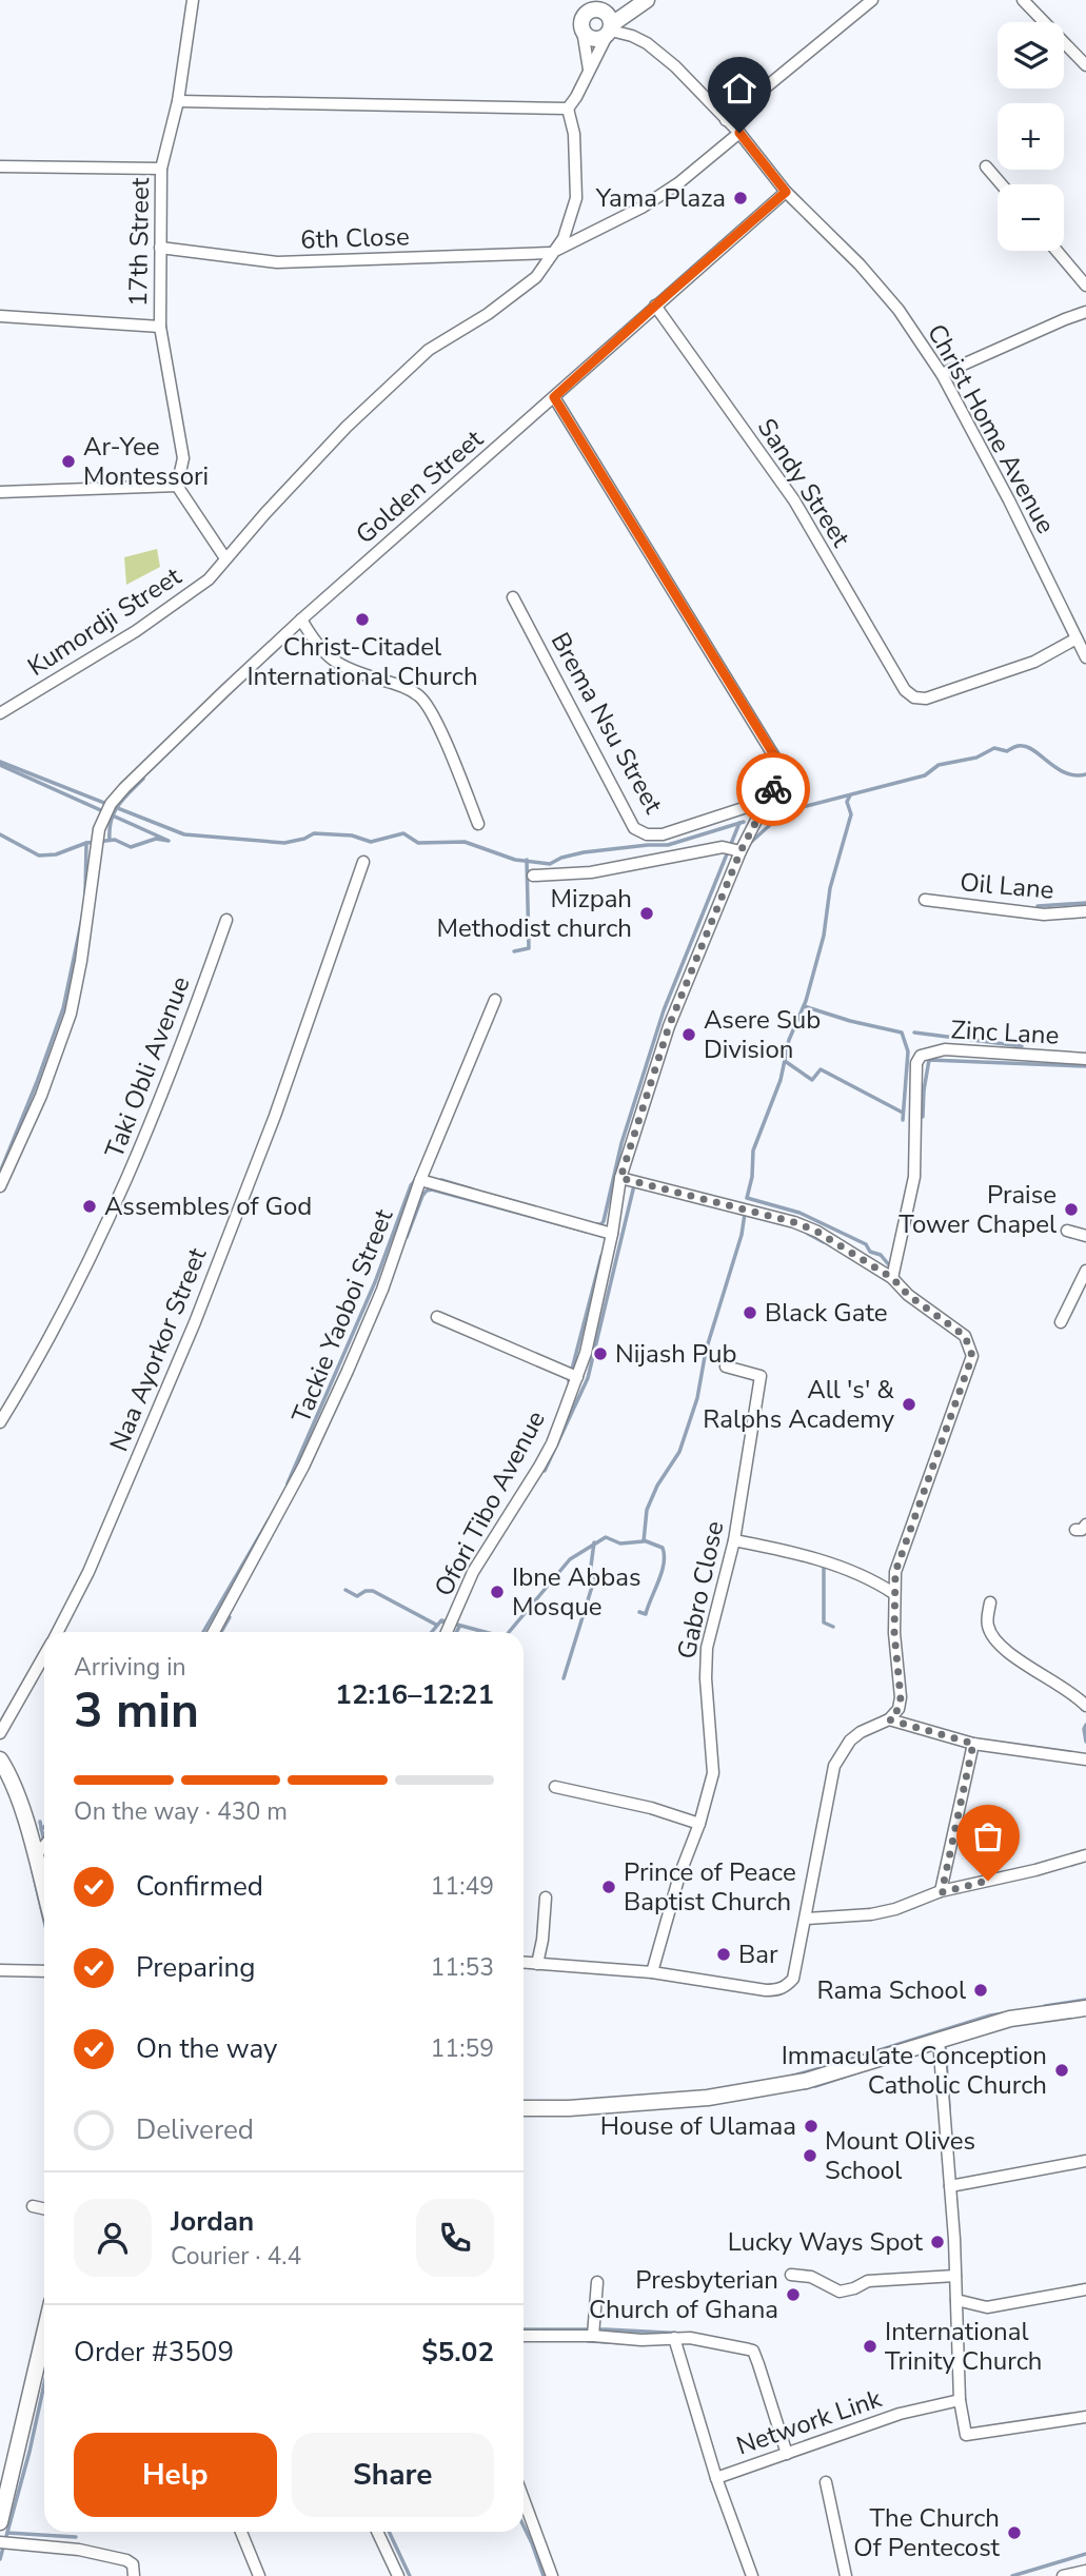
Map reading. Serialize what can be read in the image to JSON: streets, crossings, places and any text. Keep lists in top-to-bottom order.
{
  "streets": {
    "street": [
      "6th Close",
      "17th Street",
      "Christ Home Avenue",
      "Sandy Street",
      "Golden Street",
      "Kumordji Street",
      "Brema Nsu Street",
      "Oil Lane",
      "Zinc Lane",
      "Taki Obli Avenue",
      "Tackie Yaoboi Street",
      "Naa Ayorkor Street",
      "Ofori Tibo Avenue",
      "Gabro Close",
      "Network Link"
    ]
  },
  "crossings": [
    ["6th Close", "17th Street"],
    ["6th Close", "Kumordji Street"],
    ["Christ Home Avenue", "Sandy Street"],
    ["Christ Home Avenue", "Golden Street"],
    ["Sandy Street", "Golden Street"],
    ["Golden Street", "Ofori Tibo Avenue"],
    ["Brema Nsu Street", "Ofori Tibo Avenue"]
  ],
  "places": [
    "Yama Plaza",
    "Ar-Yee Montessori",
    "Christ-Citadel International Church",
    "Mizpah Methodist church",
    "Asere Sub Division",
    "Assembles of God",
    "Praise Tower Chapel",
    "Black Gate",
    "Nijash Pub",
    "All 's' & Ralphs Academy",
    "Ibne Abbas Mosque",
    "Prince of Peace Baptist Church",
    "Bar",
    "Rama School",
    "Immaculate Conception Catholic Church",
    "House of Ulamaa",
    "Mount Olives School",
    "Lucky Ways Spot",
    "Presbyterian Church of Ghana",
    "International Trinity Church",
    "The Church Of Pentecost"
  ],
  "page": {
    "map_buttons": ["+", "−"],
    "heading": ["3 min", "Arriving in", "12:16–12:21"],
    "panel": [
      "Jordan",
      "Courier · 4.4",
      "Order #3509",
      "$5.02"
    ],
    "bar": "On the way · 430 m",
    "list": [
      ["Confirmed", "11:49"],
      ["Preparing", "11:53"],
      ["On the way", "11:59"],
      "Delivered"
    ],
    "buttons": ["Help", "Share"]
  }
}
